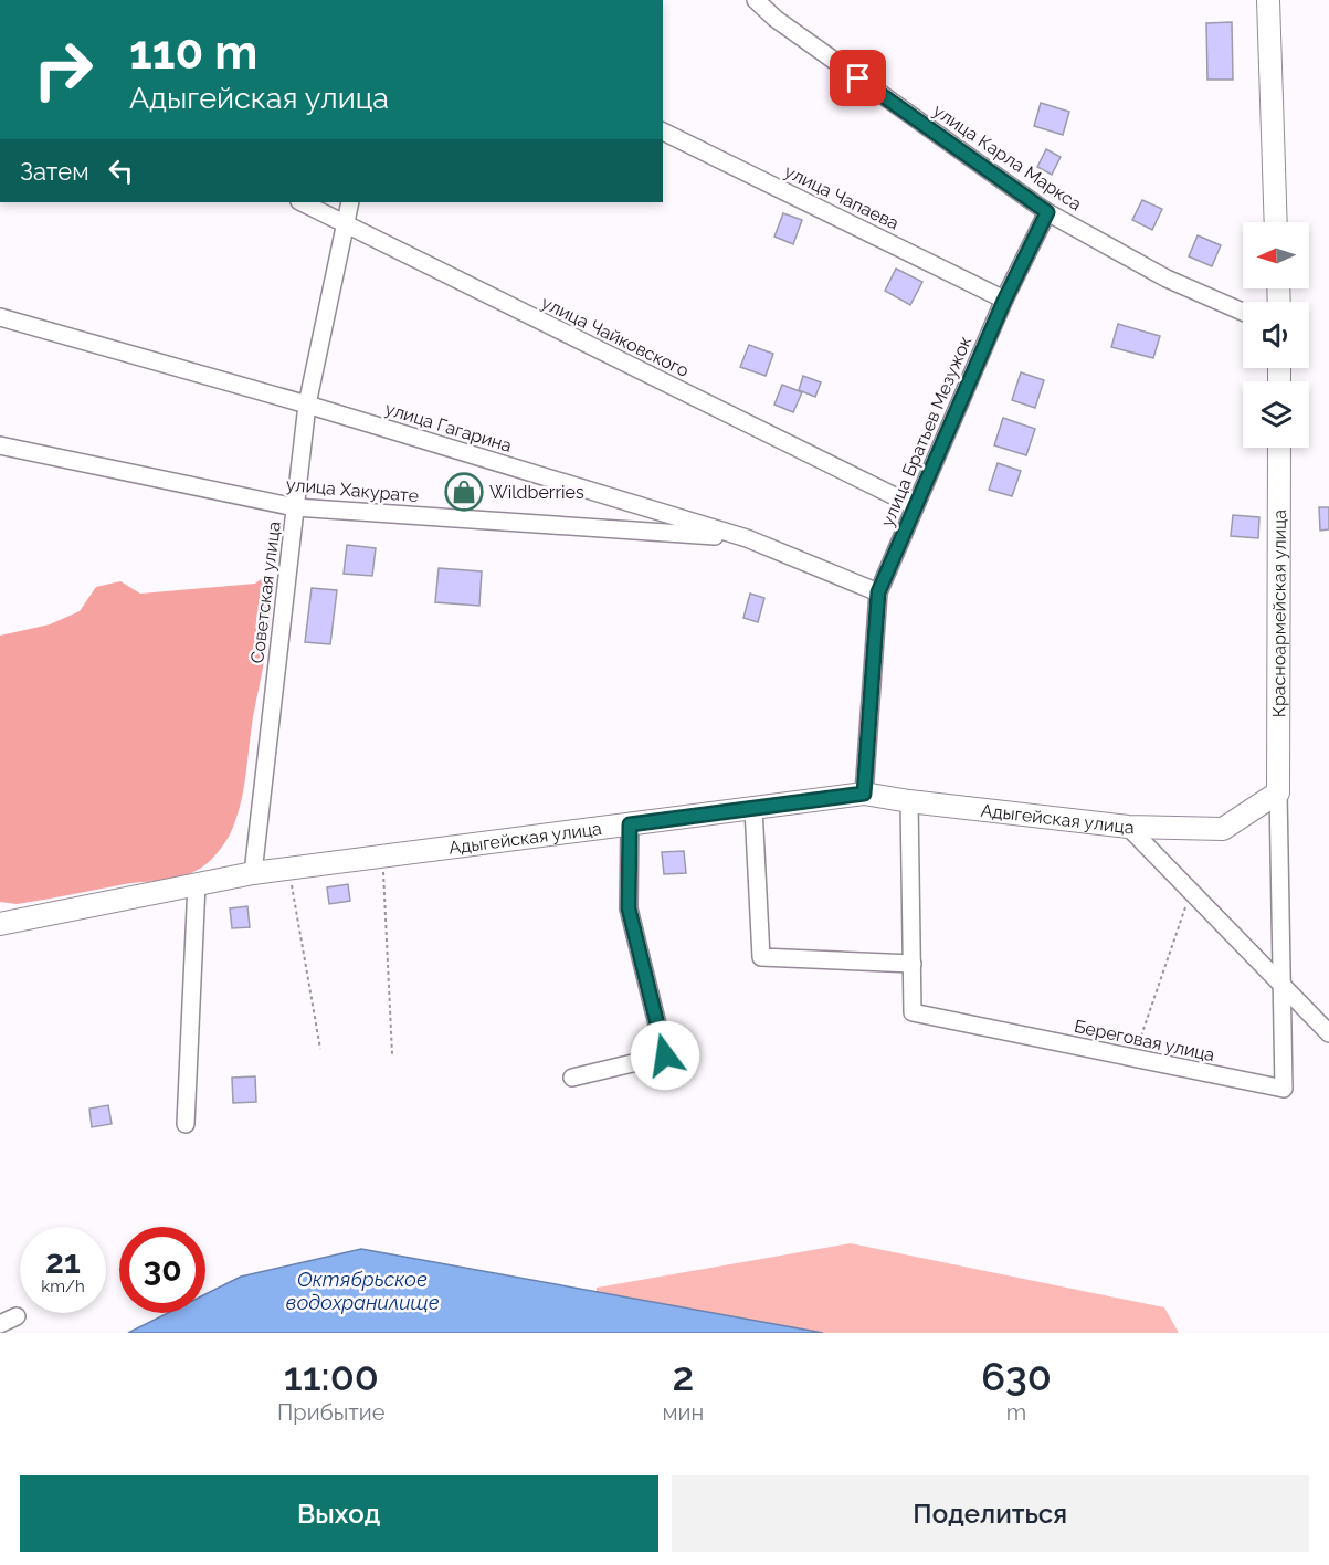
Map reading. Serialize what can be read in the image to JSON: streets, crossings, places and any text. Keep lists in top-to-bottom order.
{
  "streets": {
    "main road": ["Красноармейская улица", "Адыгейская улица"],
    "street": [
      "улица Карла Маркса",
      "улица Чапаева",
      "улица Чайковского",
      "улица Гагарина",
      "улица Братьев Мезужок",
      "улица Хакурате",
      "Советская улица",
      "Береговая улица"
    ]
  },
  "crossings": [
    ["улица Карла Маркса", "улица Братьев Мезужок"],
    ["улица Чапаева", "улица Братьев Мезужок"],
    ["улица Чайковского", "улица Братьев Мезужок"],
    ["улица Чайковского", "Советская улица"],
    ["улица Гагарина", "улица Братьев Мезужок"],
    ["улица Гагарина", "улица Хакурате"],
    ["улица Гагарина", "Советская улица"],
    ["улица Братьев Мезужок", "Адыгейская улица"],
    ["улица Хакурате", "Советская улица"],
    ["Советская улица", "Адыгейская улица"],
    ["Красноармейская улица", "Адыгейская улица"],
    ["Красноармейская улица", "Береговая улица"],
    ["Адыгейская улица", "Береговая улица"]
  ],
  "water": ["Октябрьское водохранилище"],
  "places": {
    "shop": ["Wildberries"]
  },
  "north": "left",
  "page": {
    "turn": ["110 m", "Адыгейская улица"],
    "then": "Затем",
    "speed": "21 km/h",
    "limit": "30",
    "eta": [
      "11:00",
      "Прибытие",
      "2",
      "мин",
      "630",
      "m"
    ],
    "buttons": ["Выход", "Поделиться"]
  }
}
